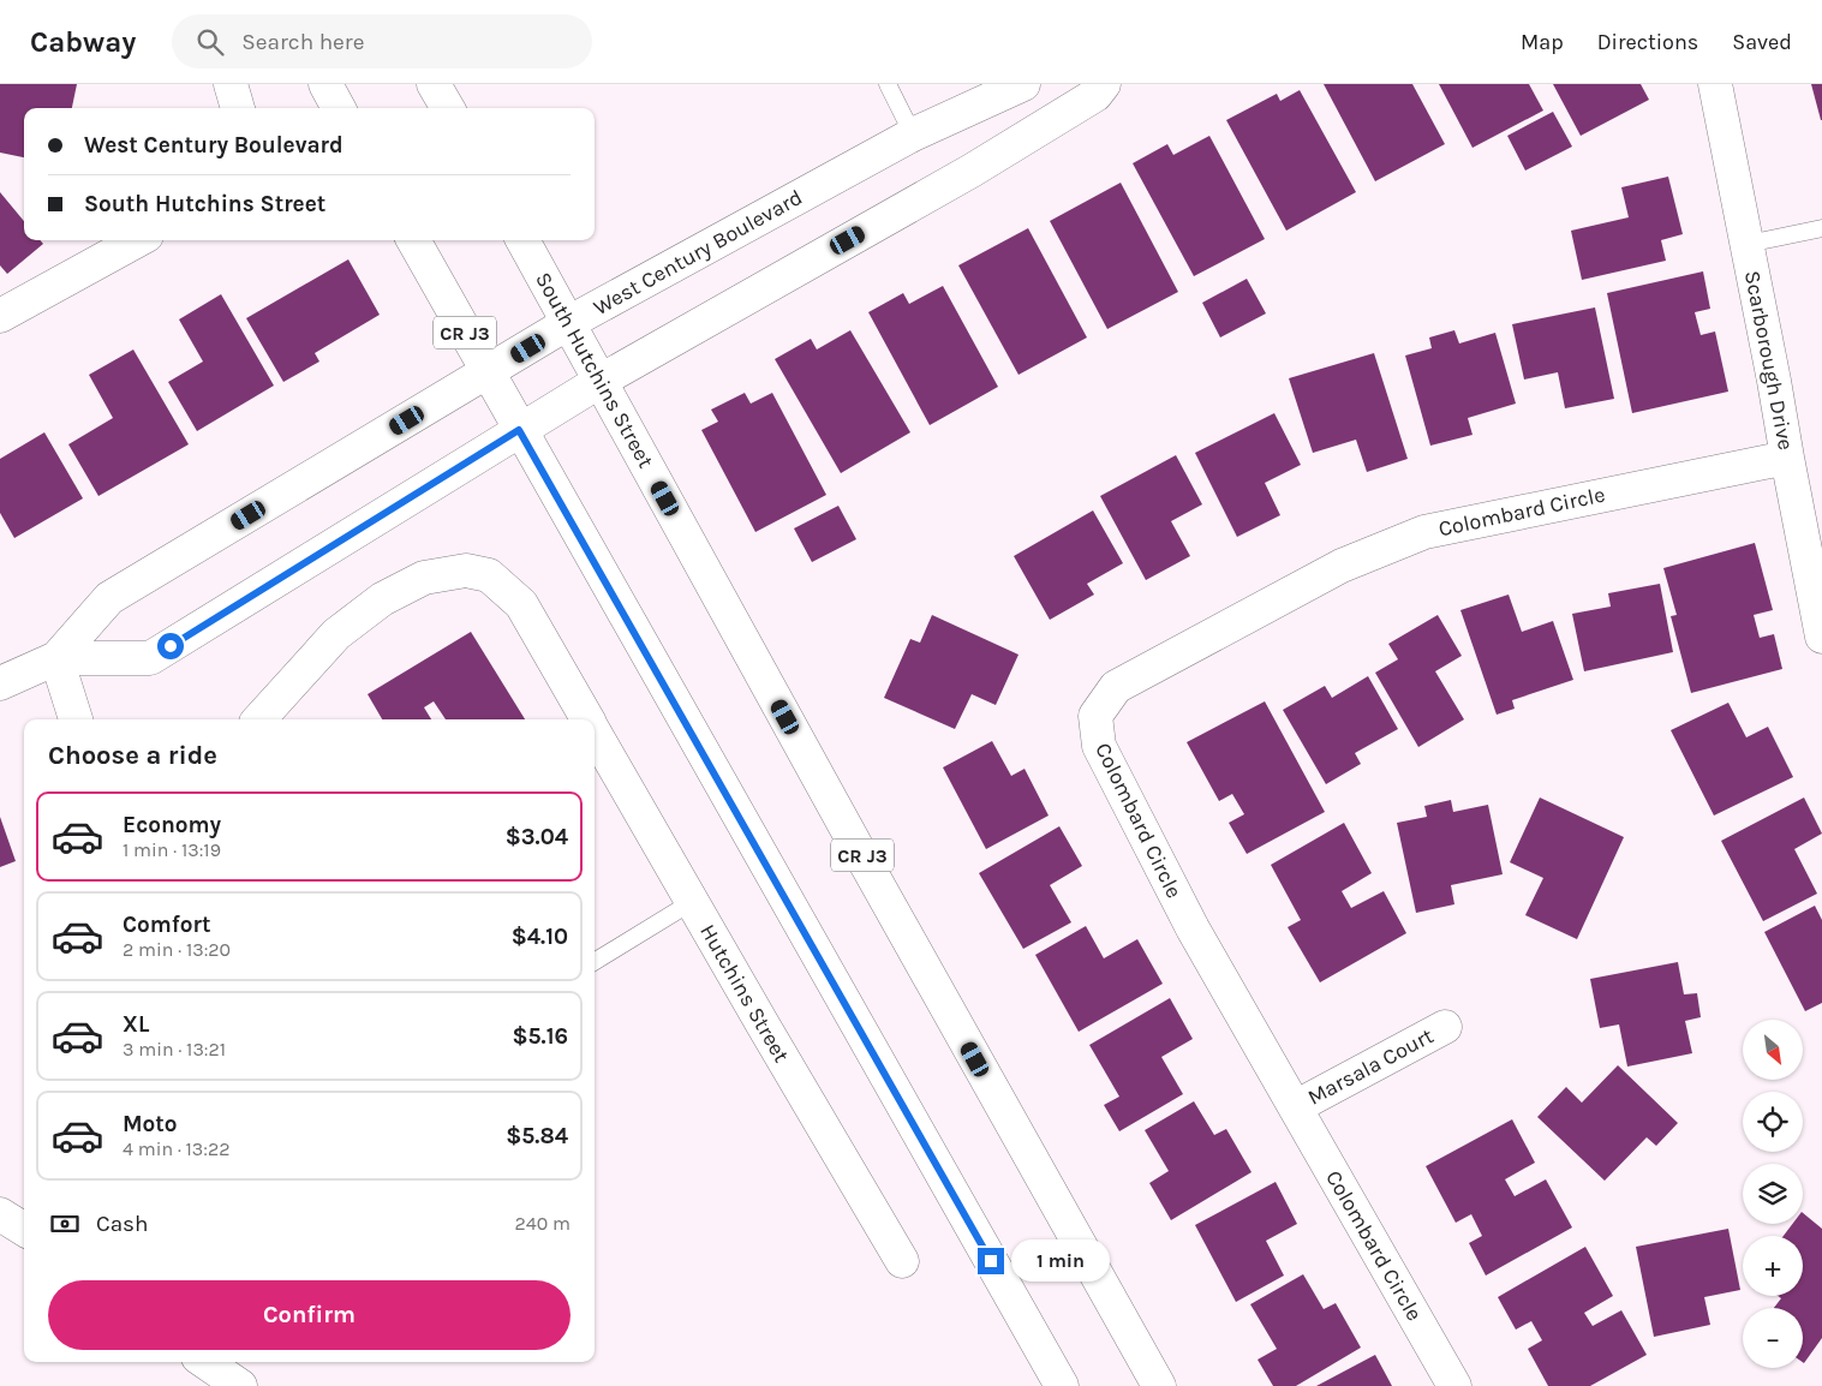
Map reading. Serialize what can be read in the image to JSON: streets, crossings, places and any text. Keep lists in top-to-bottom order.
{
  "streets": {
    "street": [
      "West Century Boulevard",
      "CR J3",
      "Scarborough Drive",
      "South Hutchins Street",
      "Colombard Circle",
      "Hutchins Street",
      "Marsala Court"
    ]
  },
  "crossings": [
    ["West Century Boulevard", "CR J3"],
    ["West Century Boulevard", "South Hutchins Street"],
    ["Scarborough Drive", "Colombard Circle"],
    ["Colombard Circle", "Marsala Court"]
  ],
  "north": "bottom right",
  "page": {
    "header": "Cabway",
    "search": "Search here",
    "nav": ["Map", "Directions", "Saved"],
    "banner": ["West Century Boulevard", "South Hutchins Street"],
    "heading": "Choose a ride",
    "list": [
      {
        "name": "Economy",
        "note": "1 min · 13:19",
        "value": "$3.04"
      },
      {
        "name": "Comfort",
        "note": "2 min · 13:20",
        "value": "$4.10"
      },
      {
        "name": "XL",
        "note": "3 min · 13:21",
        "value": "$5.16"
      },
      {
        "name": "Moto",
        "note": "4 min · 13:22",
        "value": "$5.84"
      }
    ],
    "map_buttons": ["+", "−"],
    "pay": ["Cash", "240 m"],
    "bubble": "1 min",
    "buttons": "Confirm"
  }
}
